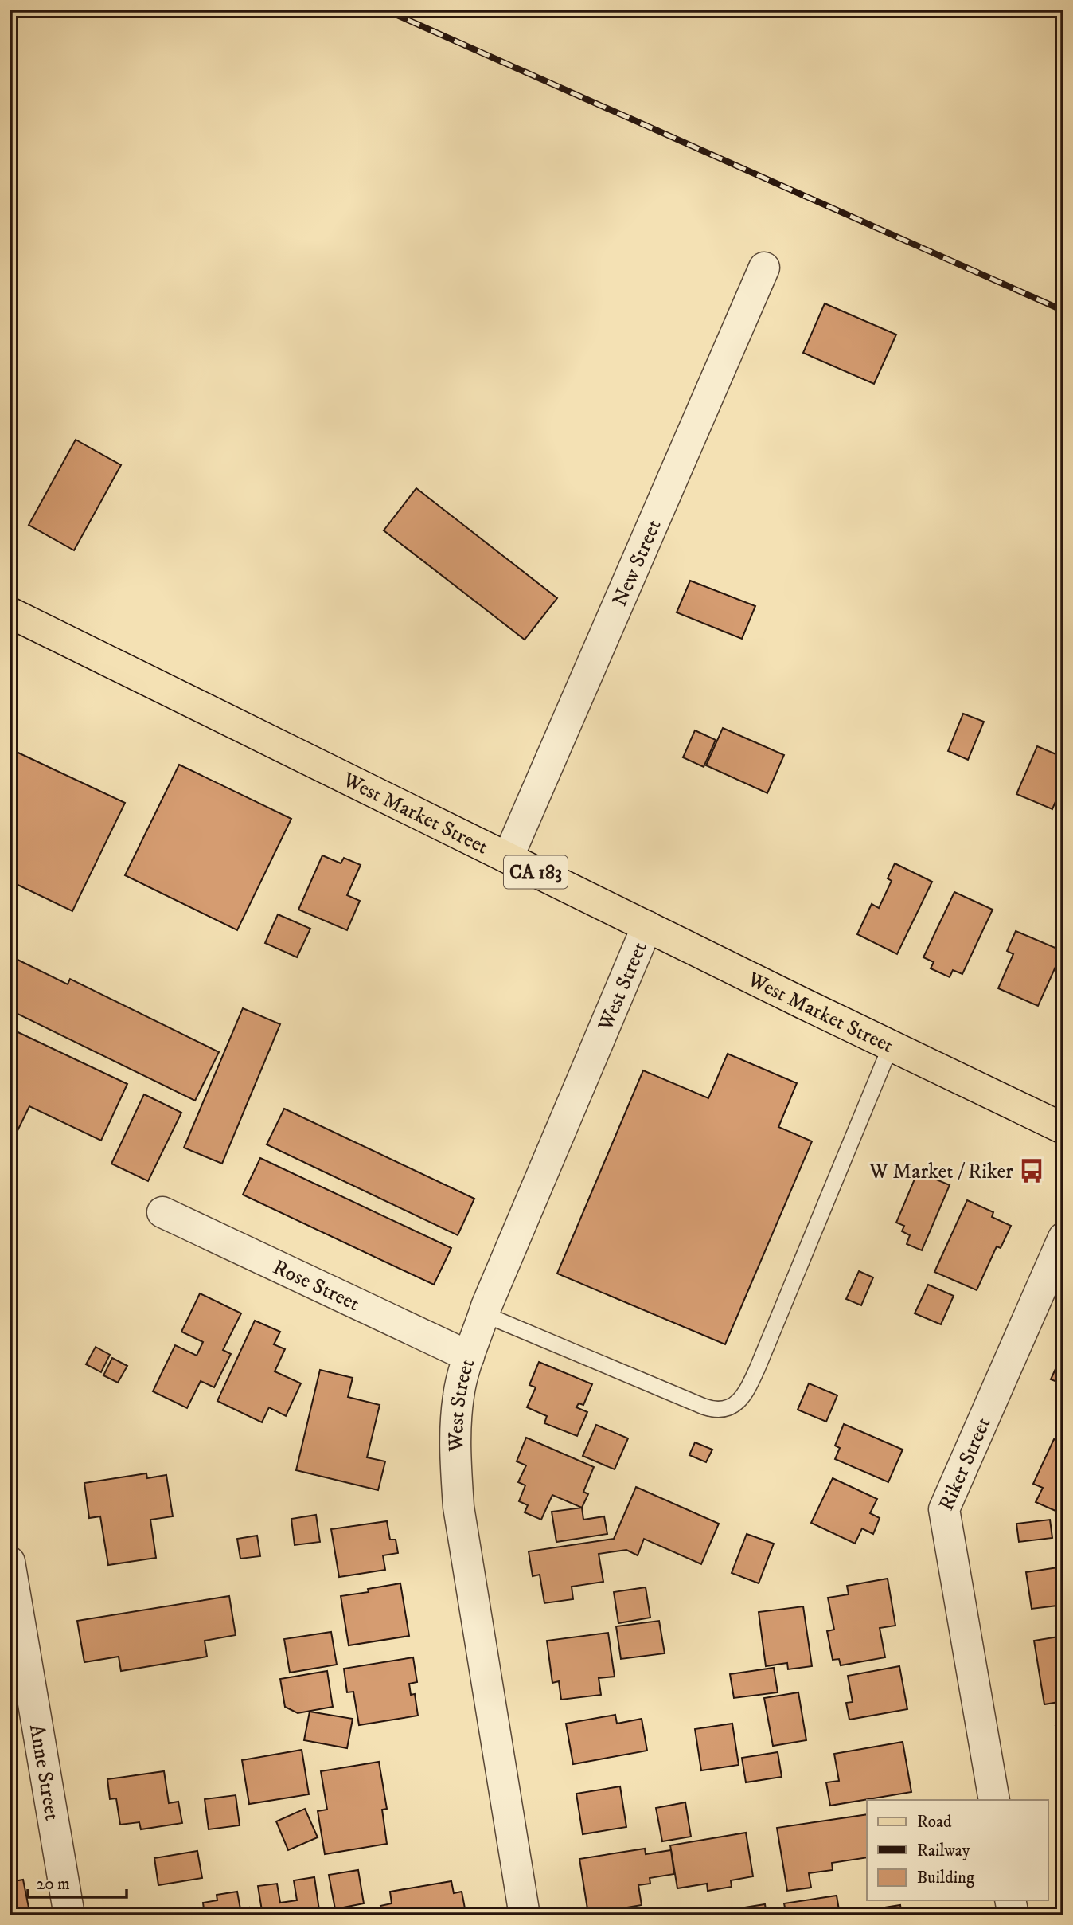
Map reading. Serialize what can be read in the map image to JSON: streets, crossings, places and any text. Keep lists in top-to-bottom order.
{
  "streets": {
    "main road": ["West Market Street", "CA 183"],
    "street": [
      "New Street",
      "West Street",
      "Rose Street",
      "Riker Street",
      "Anne Street"
    ]
  },
  "crossings": [
    ["New Street", "West Market Street"],
    ["West Market Street", "West Street"],
    ["West Street", "Rose Street"]
  ],
  "places": {
    "bus stop": ["W Market / Riker"]
  },
  "legend": ["Road", "Railway", "Building"],
  "scale_bar": "20 m"
}
